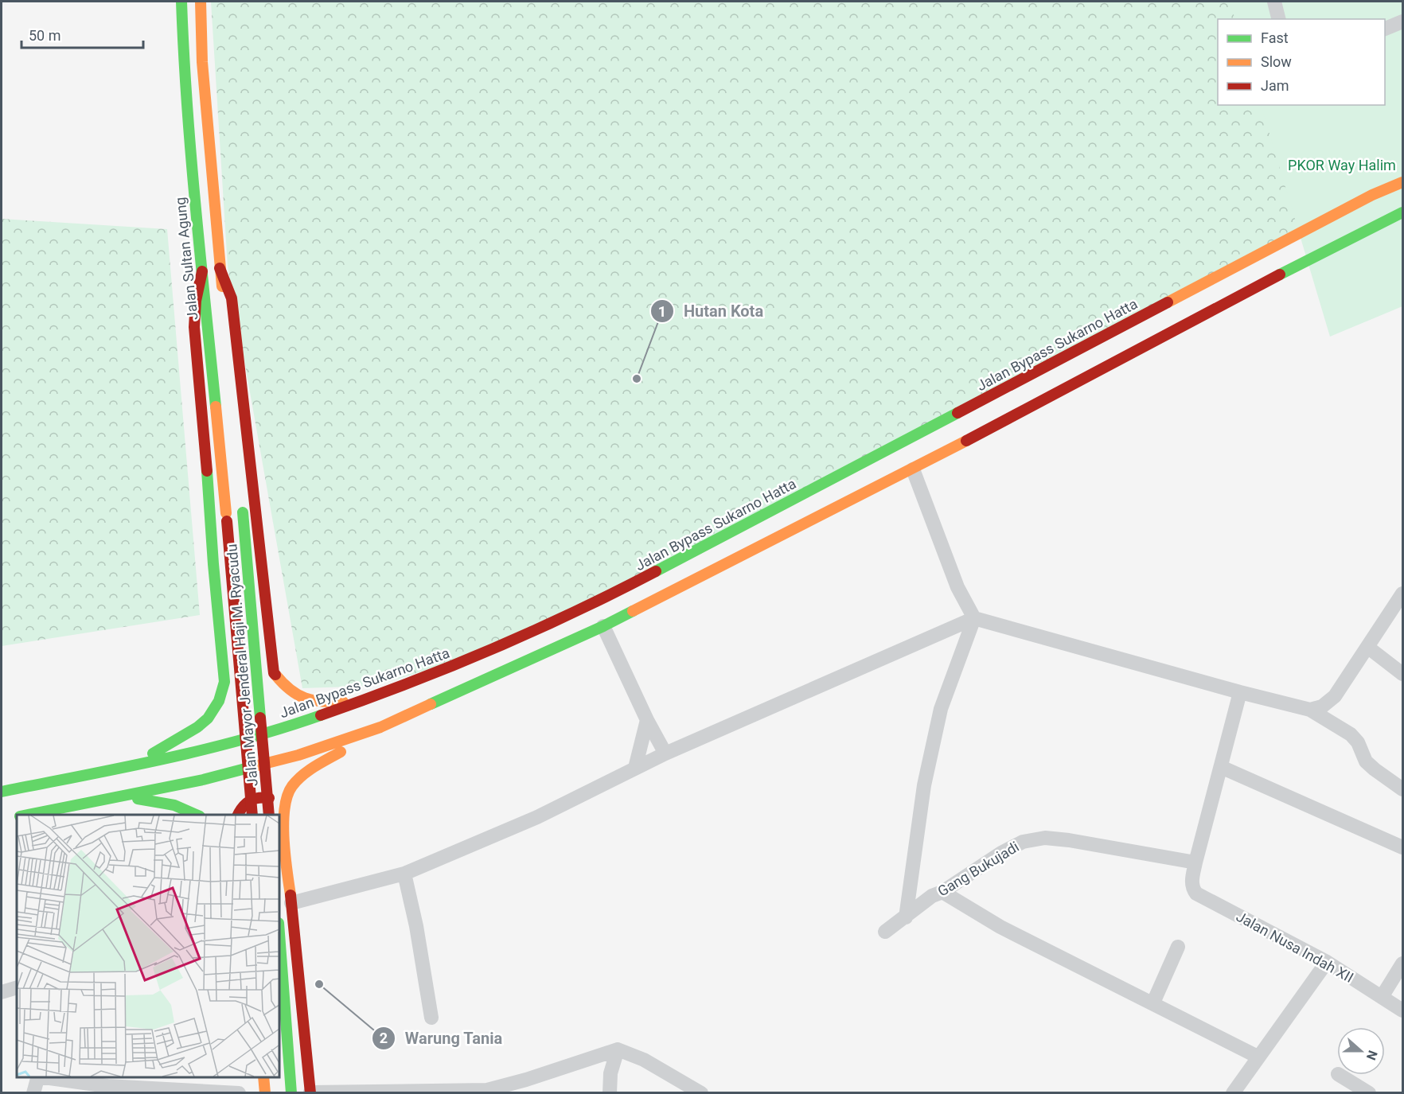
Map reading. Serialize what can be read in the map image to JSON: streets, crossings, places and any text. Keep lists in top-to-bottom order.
{
  "streets": {
    "main road": ["Jalan Sultan Agung", "Jalan Bypass Sukarno Hatta", "Jalan Mayor Jenderal Haji M. Ryacudu"],
    "street": ["Gang Bukujadi", "Jalan Nusa Indah XII"]
  },
  "crossings": [
    ["Jalan Sultan Agung", "Jalan Mayor Jenderal Haji M. Ryacudu"],
    ["Gang Bukujadi", "Jalan Nusa Indah XII"]
  ],
  "parks": ["PKOR Way Halim"],
  "places": ["Hutan Kota", "Warung Tania"],
  "legend": ["Fast", "Slow", "Jam"],
  "scale_bar": "50 m",
  "north": "right"
}
